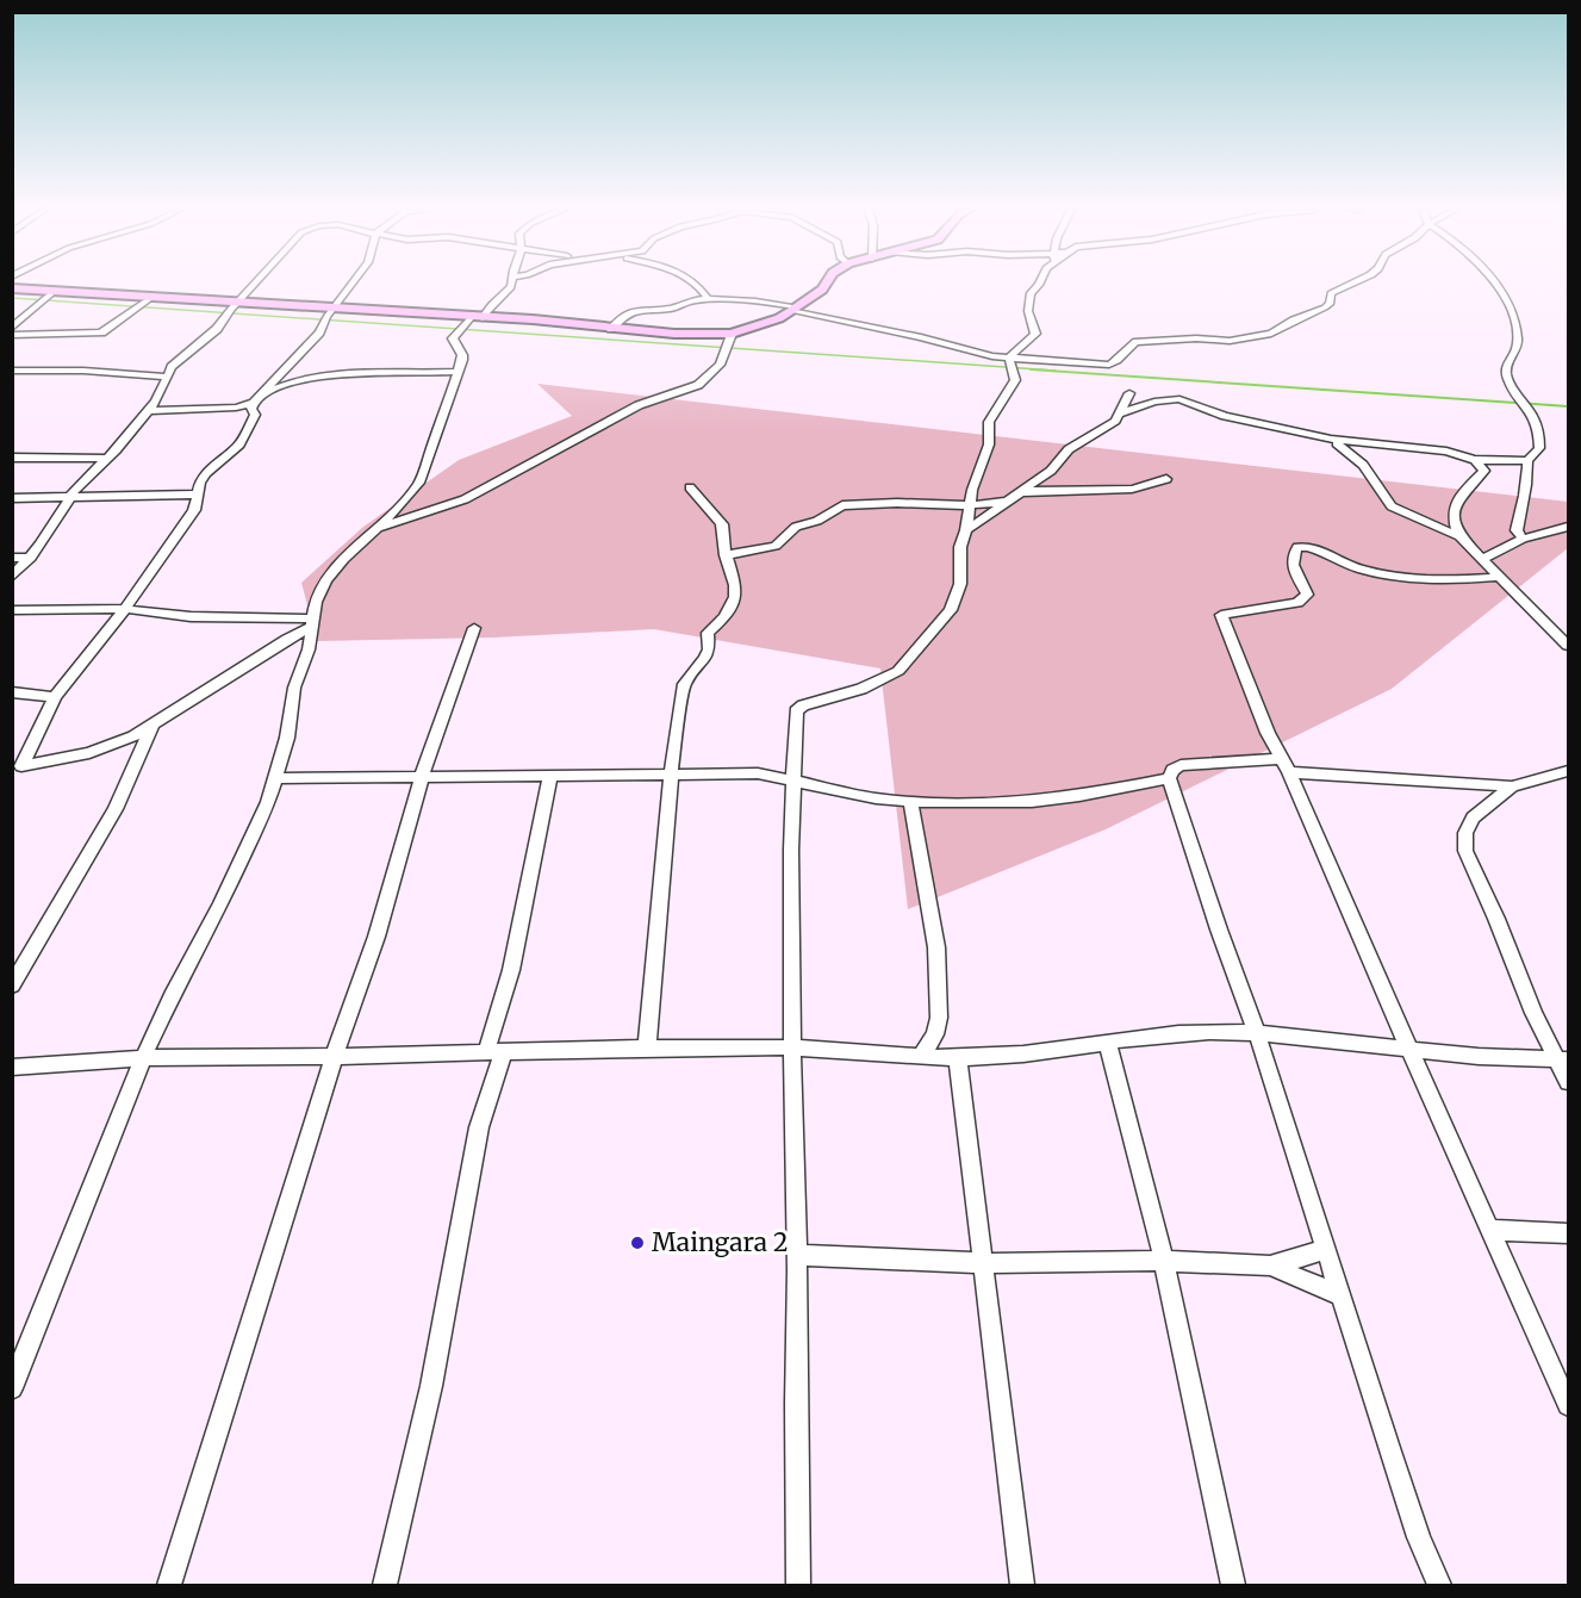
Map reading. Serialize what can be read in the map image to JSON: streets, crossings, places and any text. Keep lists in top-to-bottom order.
{
  "places": ["Maingara 2"]
}
